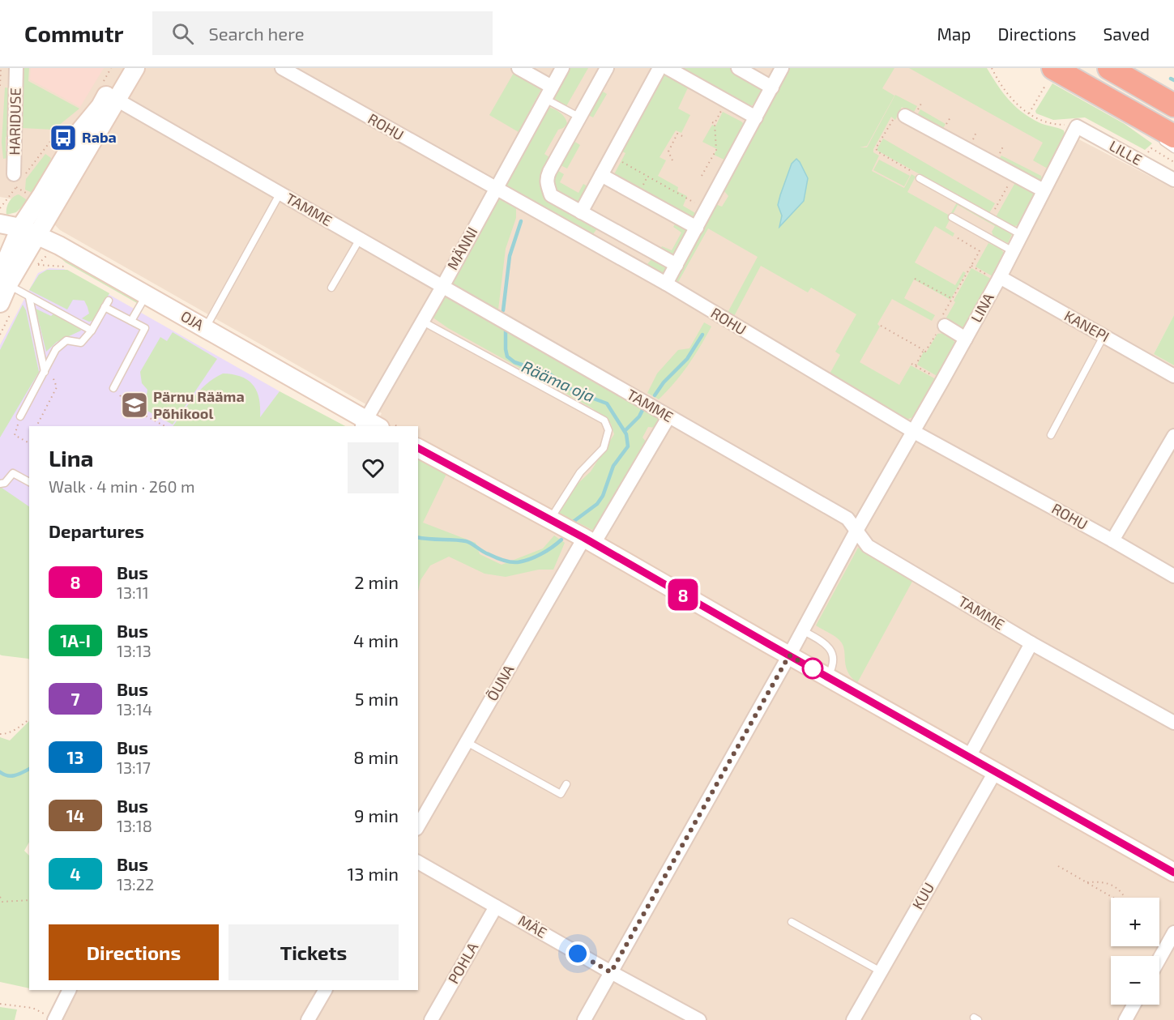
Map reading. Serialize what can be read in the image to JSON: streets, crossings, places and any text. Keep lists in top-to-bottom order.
{
  "streets": {
    "street": [
      "HARIDUSE",
      "ROHU",
      "LILLE",
      "TAMME",
      "MÄNNI",
      "LINA",
      "OJA",
      "KANEPI",
      "ÕUNA",
      "KUU",
      "MÄE",
      "POHLA"
    ]
  },
  "crossings": [
    ["ROHU", "MÄNNI"],
    ["ROHU", "LINA"],
    ["LILLE", "LINA"],
    ["TAMME", "MÄNNI"],
    ["TAMME", "LINA"],
    ["TAMME", "ÕUNA"],
    ["MÄNNI", "OJA"],
    ["LINA", "KANEPI"],
    ["LINA", "MÄE"],
    ["MÄE", "POHLA"]
  ],
  "water": ["Rääma oja"],
  "places": {
    "bus stop": ["Raba"],
    "school or university": ["Pärnu Rääma Põhikool"]
  },
  "lines": ["bus line 8"],
  "page": {
    "header": "Commutr",
    "search": "Search here",
    "nav": ["Map", "Directions", "Saved"],
    "on_map": "8",
    "heading": [
      ["Lina", "Walk · 4 min · 260 m"],
      "Departures"
    ],
    "list": [
      {
        "mark": "8",
        "name": "Bus",
        "note": "13:11",
        "value": "2 min"
      },
      {
        "mark": "1A-I",
        "name": "Bus",
        "note": "13:13",
        "value": "4 min"
      },
      {
        "mark": "7",
        "name": "Bus",
        "note": "13:14",
        "value": "5 min"
      },
      {
        "mark": "13",
        "name": "Bus",
        "note": "13:17",
        "value": "8 min"
      },
      {
        "mark": "14",
        "name": "Bus",
        "note": "13:18",
        "value": "9 min"
      },
      {
        "mark": "4",
        "name": "Bus",
        "note": "13:22",
        "value": "13 min"
      }
    ],
    "map_buttons": ["+", "−"],
    "buttons": ["Directions", "Tickets"]
  }
}
